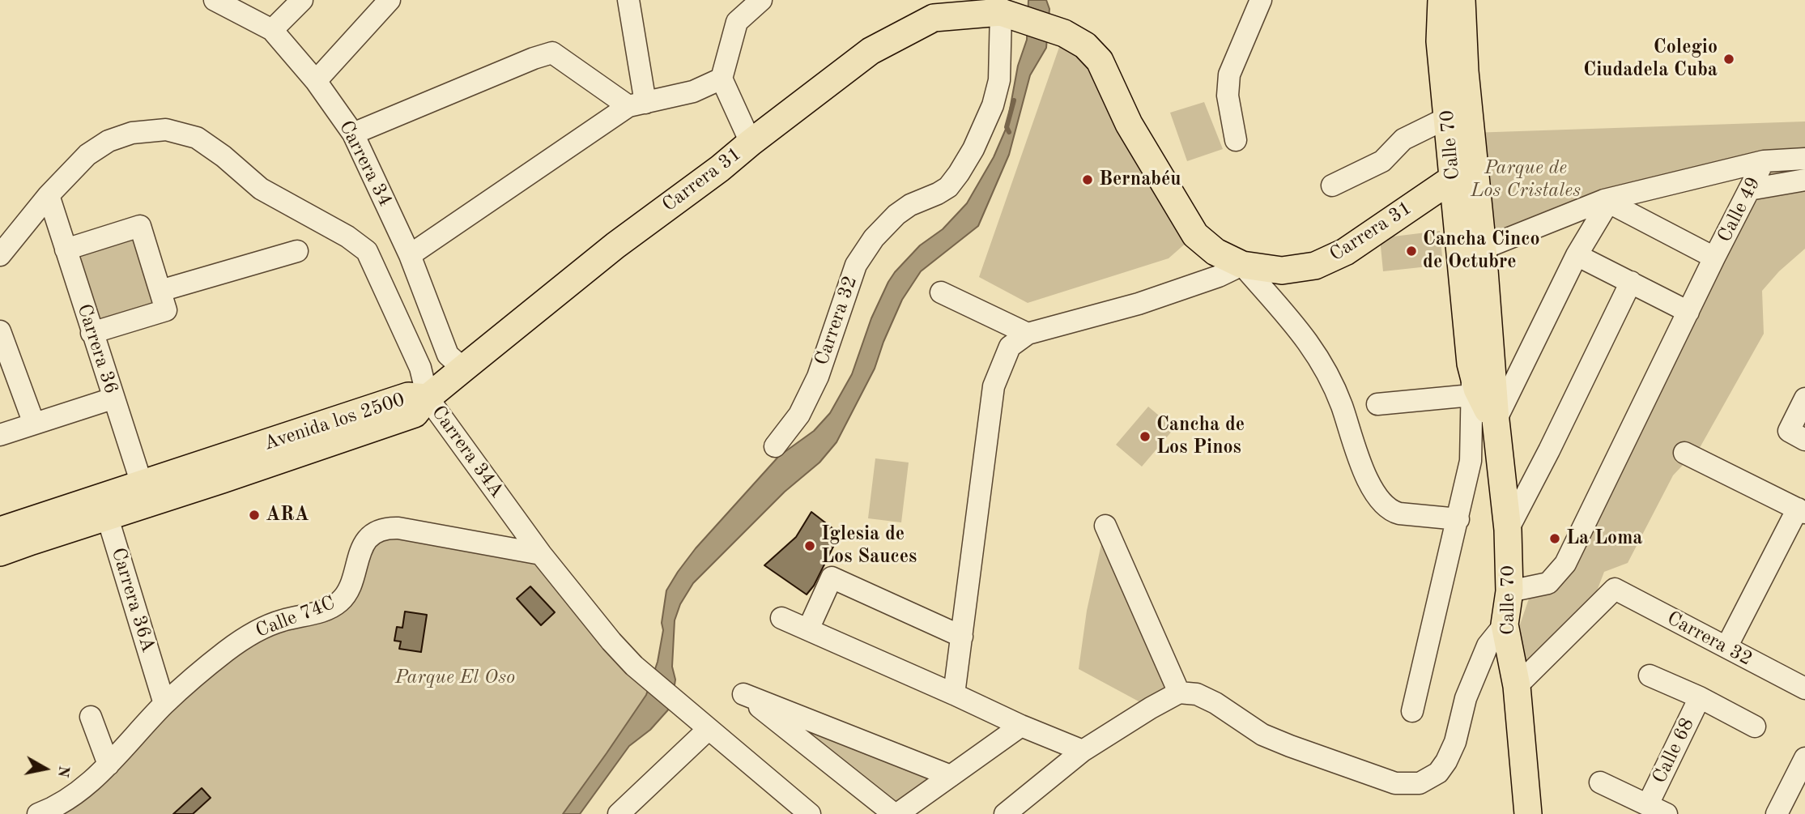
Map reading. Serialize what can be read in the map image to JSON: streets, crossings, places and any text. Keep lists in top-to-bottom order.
{
  "streets": {
    "main road": ["Calle 70", "Carrera 31", "Avenida los 2500"],
    "street": [
      "Carrera 34",
      "Calle 49",
      "Carrera 32",
      "Carrera 36",
      "Carrera 34A",
      "Carrera 36A",
      "Calle 74C",
      "Calle 68"
    ]
  },
  "crossings": [
    ["Calle 70", "Carrera 31"],
    ["Calle 70", "Calle 49"],
    ["Calle 70", "Carrera 32"],
    ["Carrera 34", "Carrera 31"],
    ["Carrera 31", "Carrera 32"],
    ["Carrera 31", "Avenida los 2500"],
    ["Carrera 31", "Carrera 34A"],
    ["Carrera 36", "Avenida los 2500"],
    ["Carrera 36", "Carrera 34A"],
    ["Avenida los 2500", "Carrera 34A"],
    ["Avenida los 2500", "Carrera 36A"],
    ["Carrera 34A", "Calle 74C"],
    ["Carrera 36A", "Calle 74C"]
  ],
  "parks": ["Parque de Los Cristales", "Parque El Oso"],
  "places": [
    "Colegio Ciudadela Cuba",
    "Bernabéu",
    "Cancha Cinco de Octubre",
    "Cancha de Los Pinos",
    "ARA",
    "La Loma",
    "Iglesia de Los Sauces"
  ],
  "north": "right"
}
